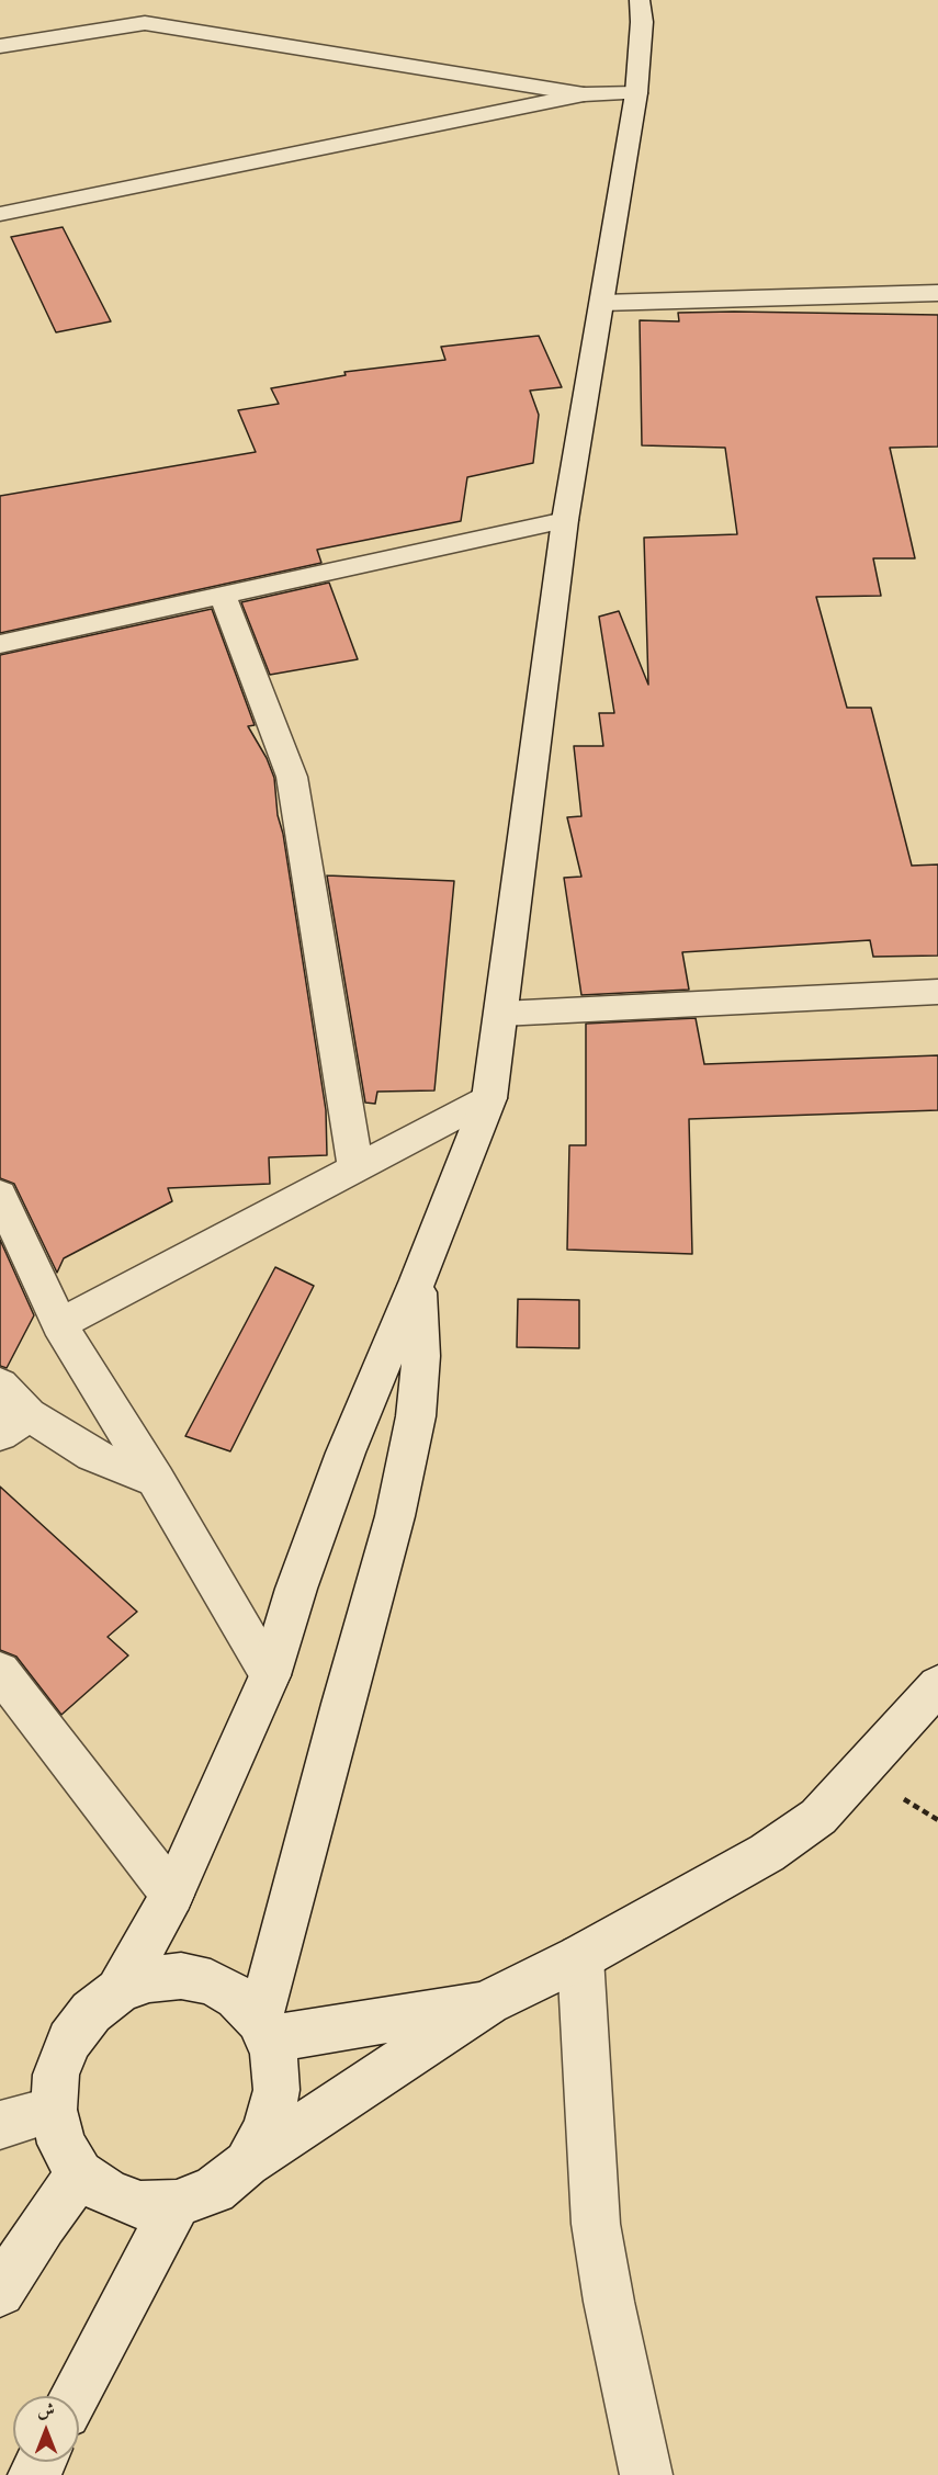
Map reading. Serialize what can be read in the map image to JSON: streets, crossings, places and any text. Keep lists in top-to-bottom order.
{
  "north": "top"
}
